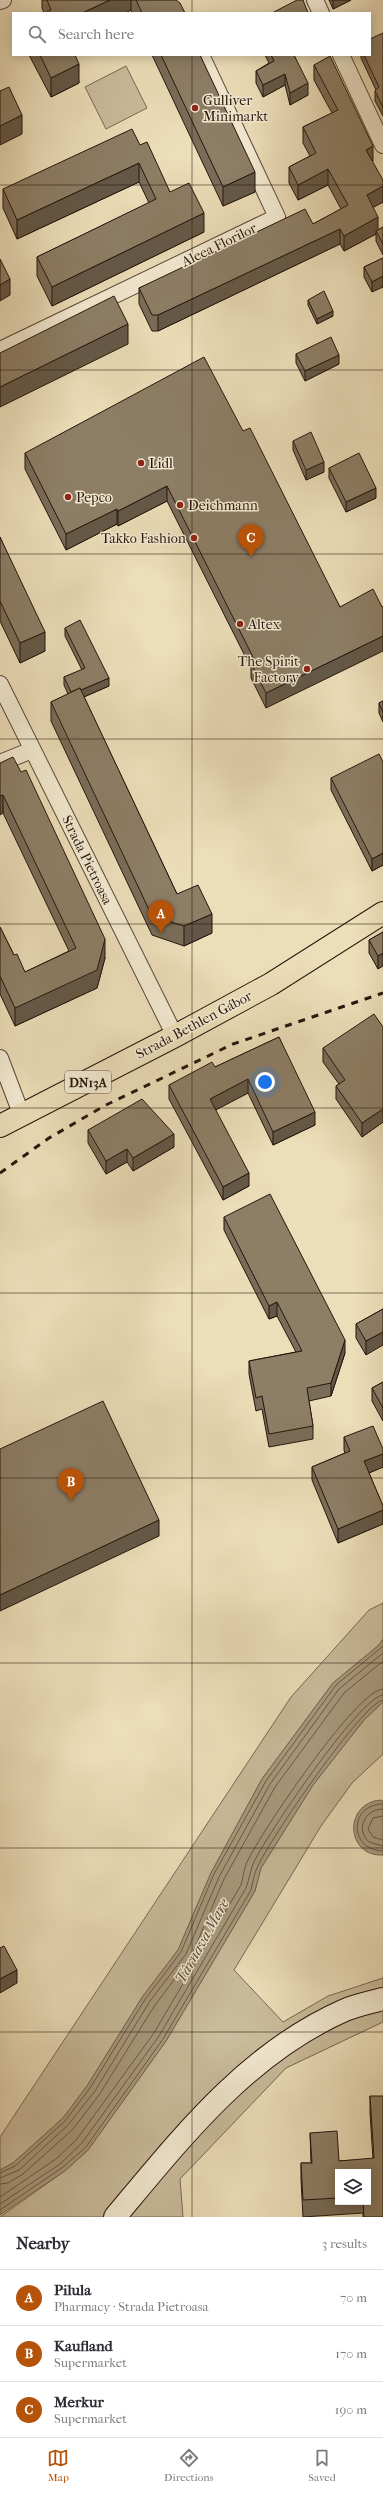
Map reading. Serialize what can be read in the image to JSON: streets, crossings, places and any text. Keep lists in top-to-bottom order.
{
  "streets": {
    "main road": ["Strada Bethlen Gábor", "DN13A"],
    "street": ["Aleea Florilor", "Strada Pietroasa"]
  },
  "crossings": [
    ["Strada Pietroasa", "Strada Bethlen Gábor"]
  ],
  "water": ["Târnava Mare"],
  "places": [
    "Gulliver Minimarkt",
    "Lidl",
    "Pepco",
    "Deichmann",
    "Takko Fashion",
    "Altex",
    "The Spirit Factory"
  ],
  "page": {
    "search": "Search here",
    "pins": ["C", "A", "B"],
    "heading": ["Nearby", "3 results"],
    "list": [
      {
        "mark": "A",
        "name": "Pilula",
        "note": "Pharmacy · Strada Pietroasa",
        "value": "70 m"
      },
      {
        "mark": "B",
        "name": "Kaufland",
        "note": "Supermarket",
        "value": "170 m"
      },
      {
        "mark": "C",
        "name": "Merkur",
        "note": "Supermarket",
        "value": "190 m"
      }
    ],
    "nav": ["Map", "Directions", "Saved"]
  }
}
